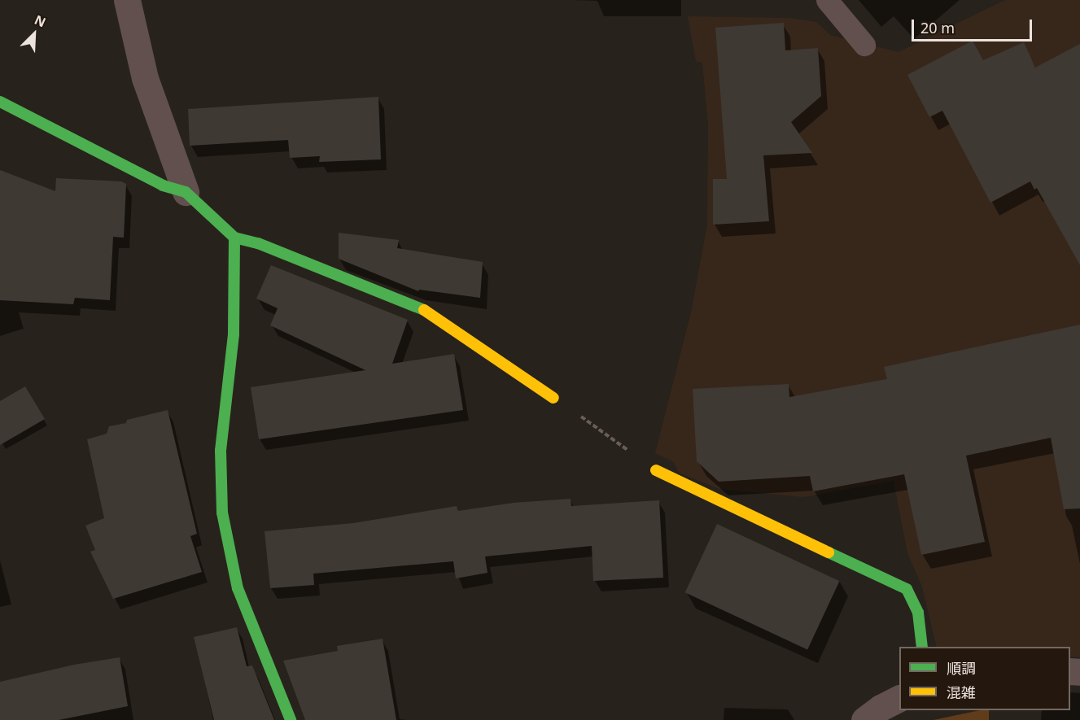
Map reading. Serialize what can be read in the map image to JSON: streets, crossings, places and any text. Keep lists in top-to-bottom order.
{
  "legend": ["順調", "混雑"],
  "scale_bar": "20 m",
  "north": "top right"
}
